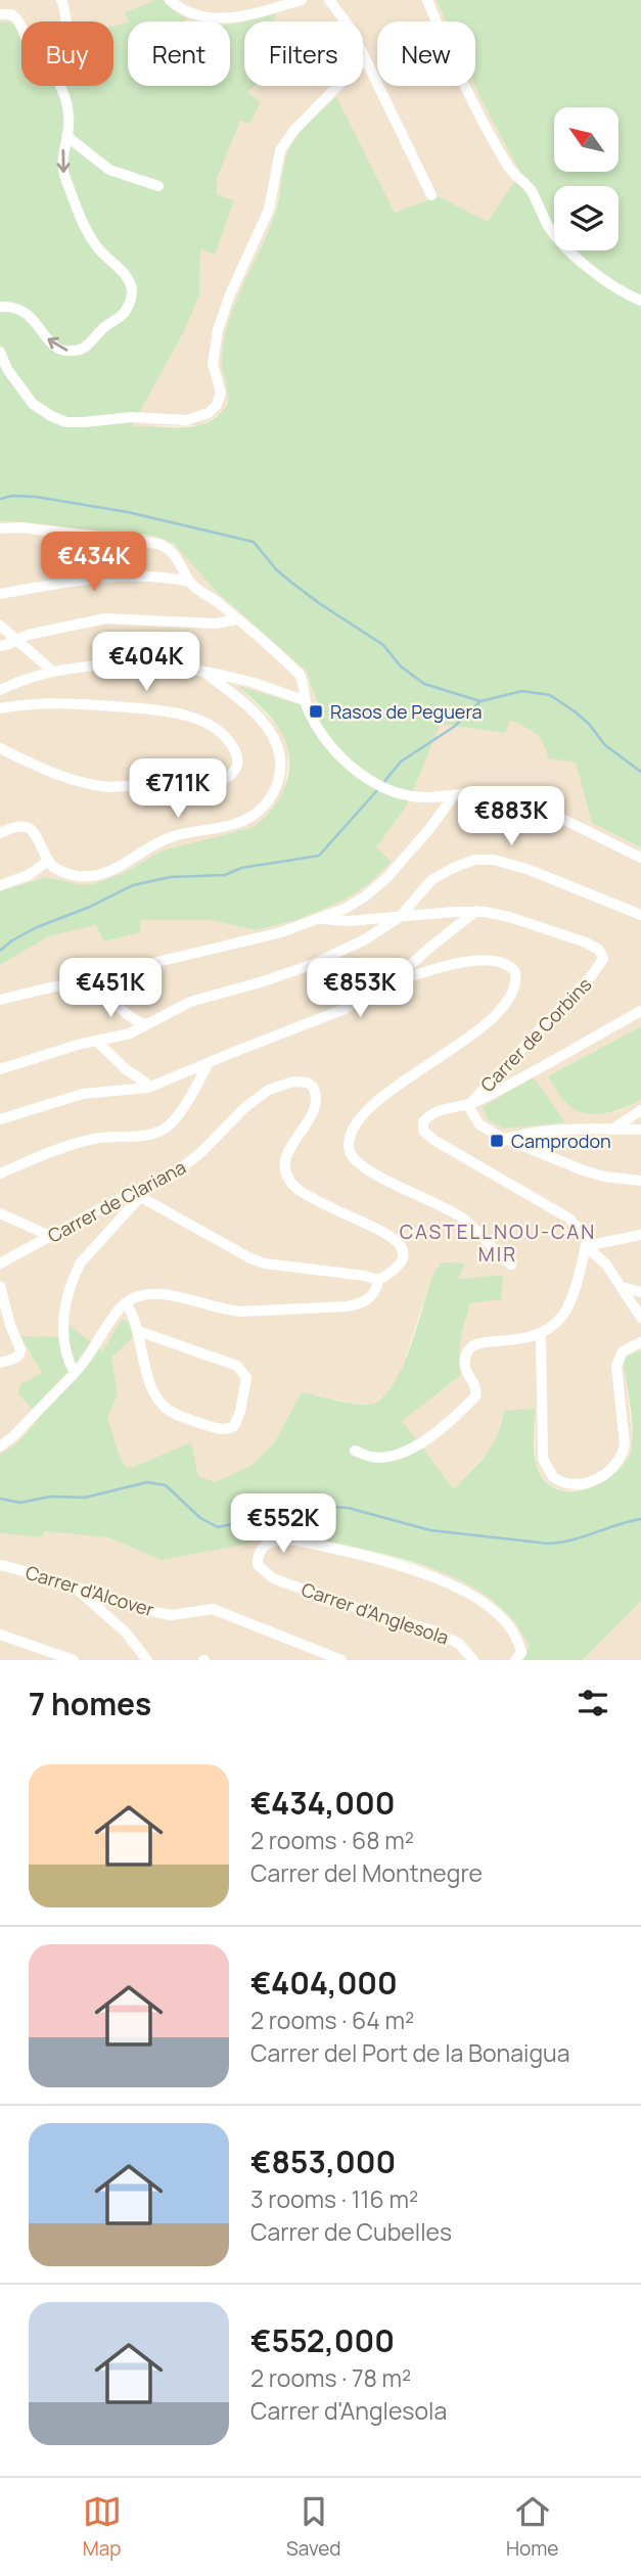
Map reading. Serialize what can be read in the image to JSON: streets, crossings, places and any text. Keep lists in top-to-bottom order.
{
  "streets": {
    "street": [
      "Carrer de Corbins",
      "Carrer de Clariana",
      "Carrer d'Alcover",
      "Carrer d'Anglesola"
    ]
  },
  "districts": ["CASTELLNOU-CAN MIR"],
  "places": {
    "transit": ["Rasos de Peguera", "Camprodon"]
  },
  "north": "top left",
  "page": {
    "chip": [
      "Buy",
      "Rent",
      "Filters",
      "New"
    ],
    "price": [
      "€434K",
      "€404K",
      "€711K",
      "€883K",
      "€451K",
      "€853K",
      "€552K"
    ],
    "heading": "7 homes",
    "list": [
      {
        "name": "€434,000",
        "note": "2 rooms · 68 m² · Carrer del Montnegre"
      },
      {
        "name": "€404,000",
        "note": "2 rooms · 64 m² · Carrer del Port de la Bonaigua"
      },
      {
        "name": "€853,000",
        "note": "3 rooms · 116 m² · Carrer de Cubelles"
      },
      {
        "name": "€552,000",
        "note": "2 rooms · 78 m² · Carrer d'Anglesola"
      }
    ],
    "tabs": ["Map", "Saved", "Home"]
  }
}
